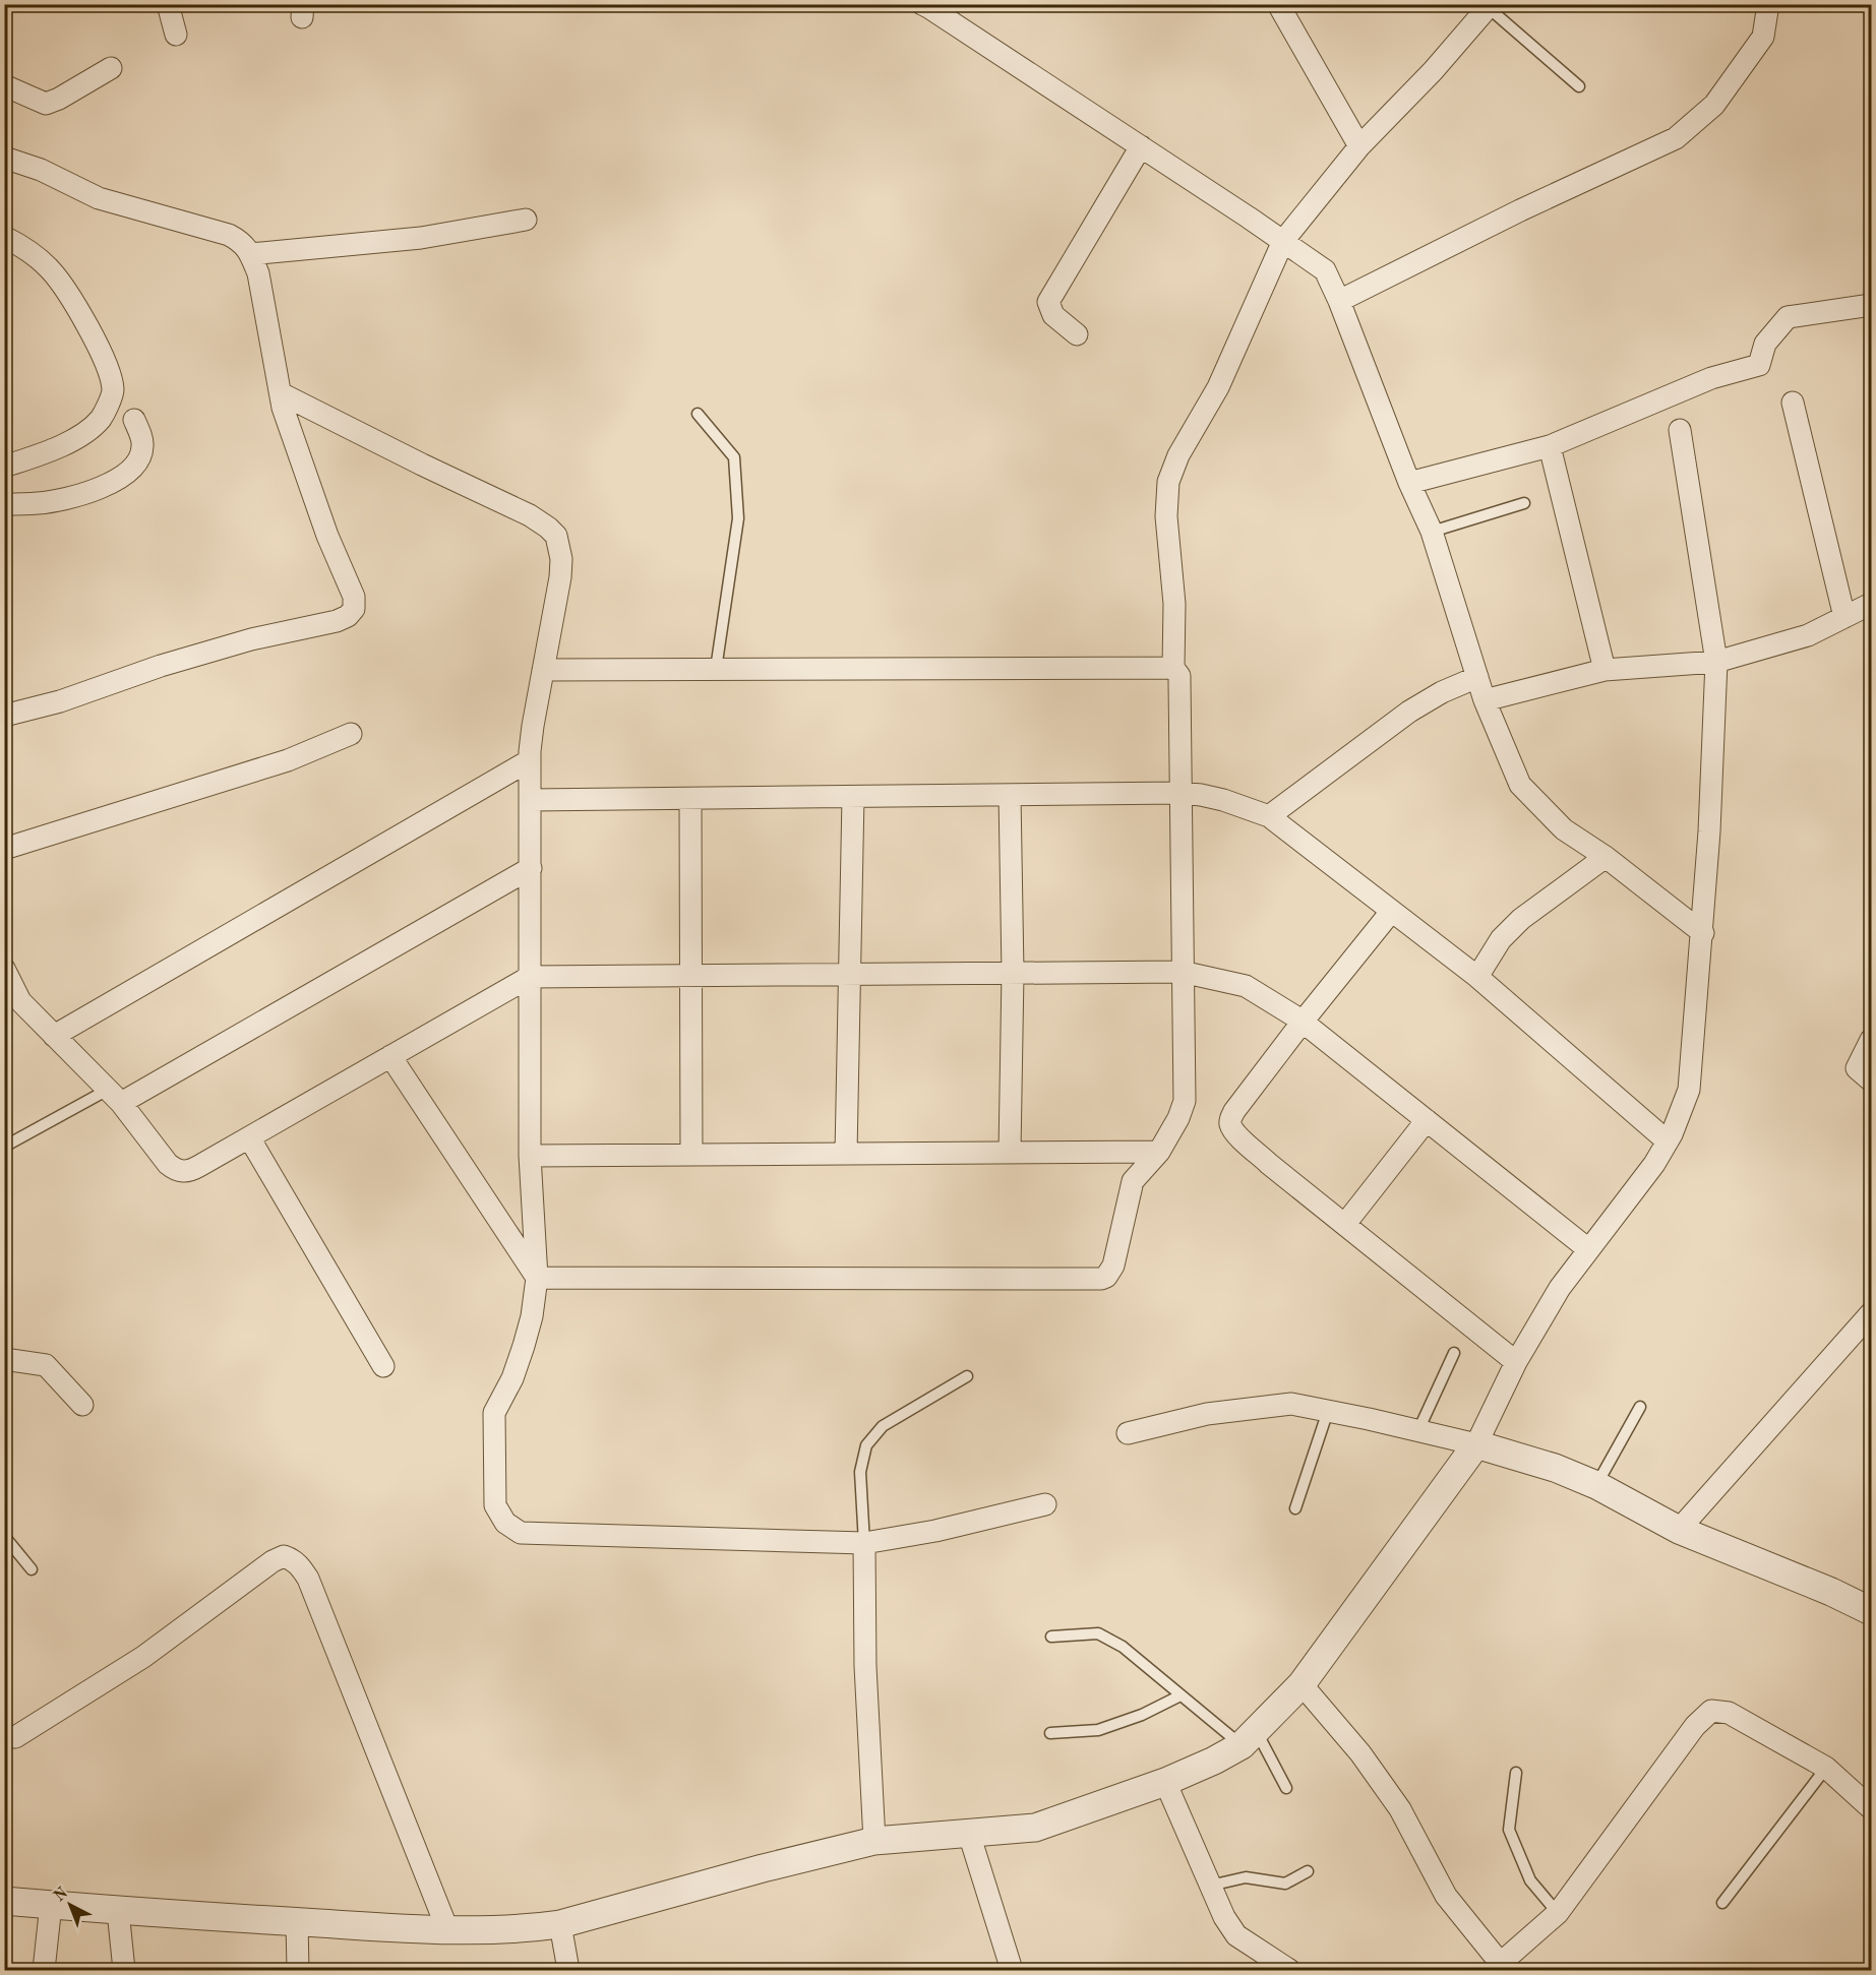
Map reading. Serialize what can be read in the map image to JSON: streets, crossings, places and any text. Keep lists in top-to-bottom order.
{
  "north": "top left"
}
